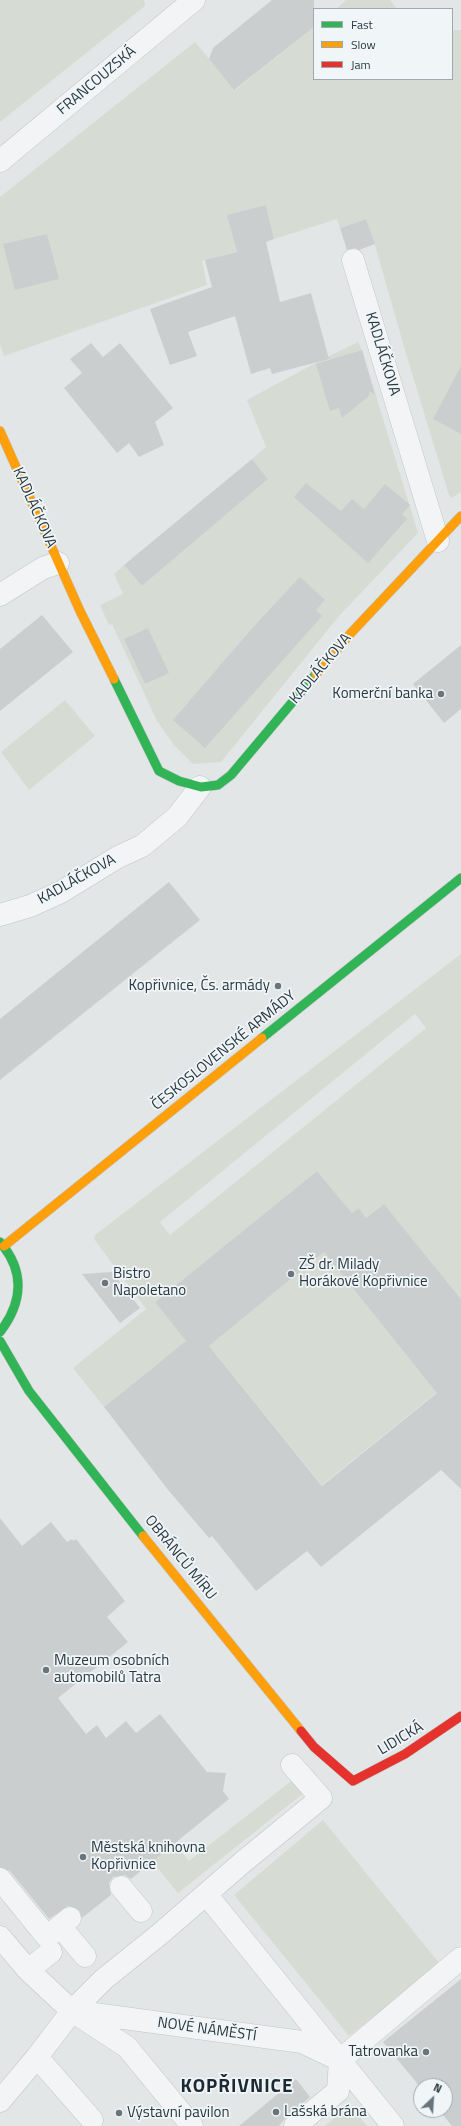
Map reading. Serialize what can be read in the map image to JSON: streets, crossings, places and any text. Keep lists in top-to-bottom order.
{
  "streets": {
    "street": [
      "FRANCOUZSKÁ",
      "KADLÁČKOVA",
      "ČESKOSLOVENSKÉ ARMÁDY",
      "OBRÁNCŮ MÍRU",
      "LIDICKÁ",
      "NOVÉ NÁMĚSTÍ"
    ]
  },
  "crossings": [
    ["OBRÁNCŮ MÍRU", "LIDICKÁ"]
  ],
  "districts": ["KOPŘIVNICE"],
  "places": [
    "Komerční banka",
    "Kopřivnice, Čs. armády",
    "ZŠ dr. Milady Horákové Kopřivnice",
    "Bistro Napoletano",
    "Muzeum osobních automobilů Tatra",
    "Městská knihovna Kopřivnice",
    "Tatrovanka",
    "Lašská brána",
    "Výstavní pavilon"
  ],
  "legend": ["Fast", "Slow", "Jam"],
  "north": "top right"
}
